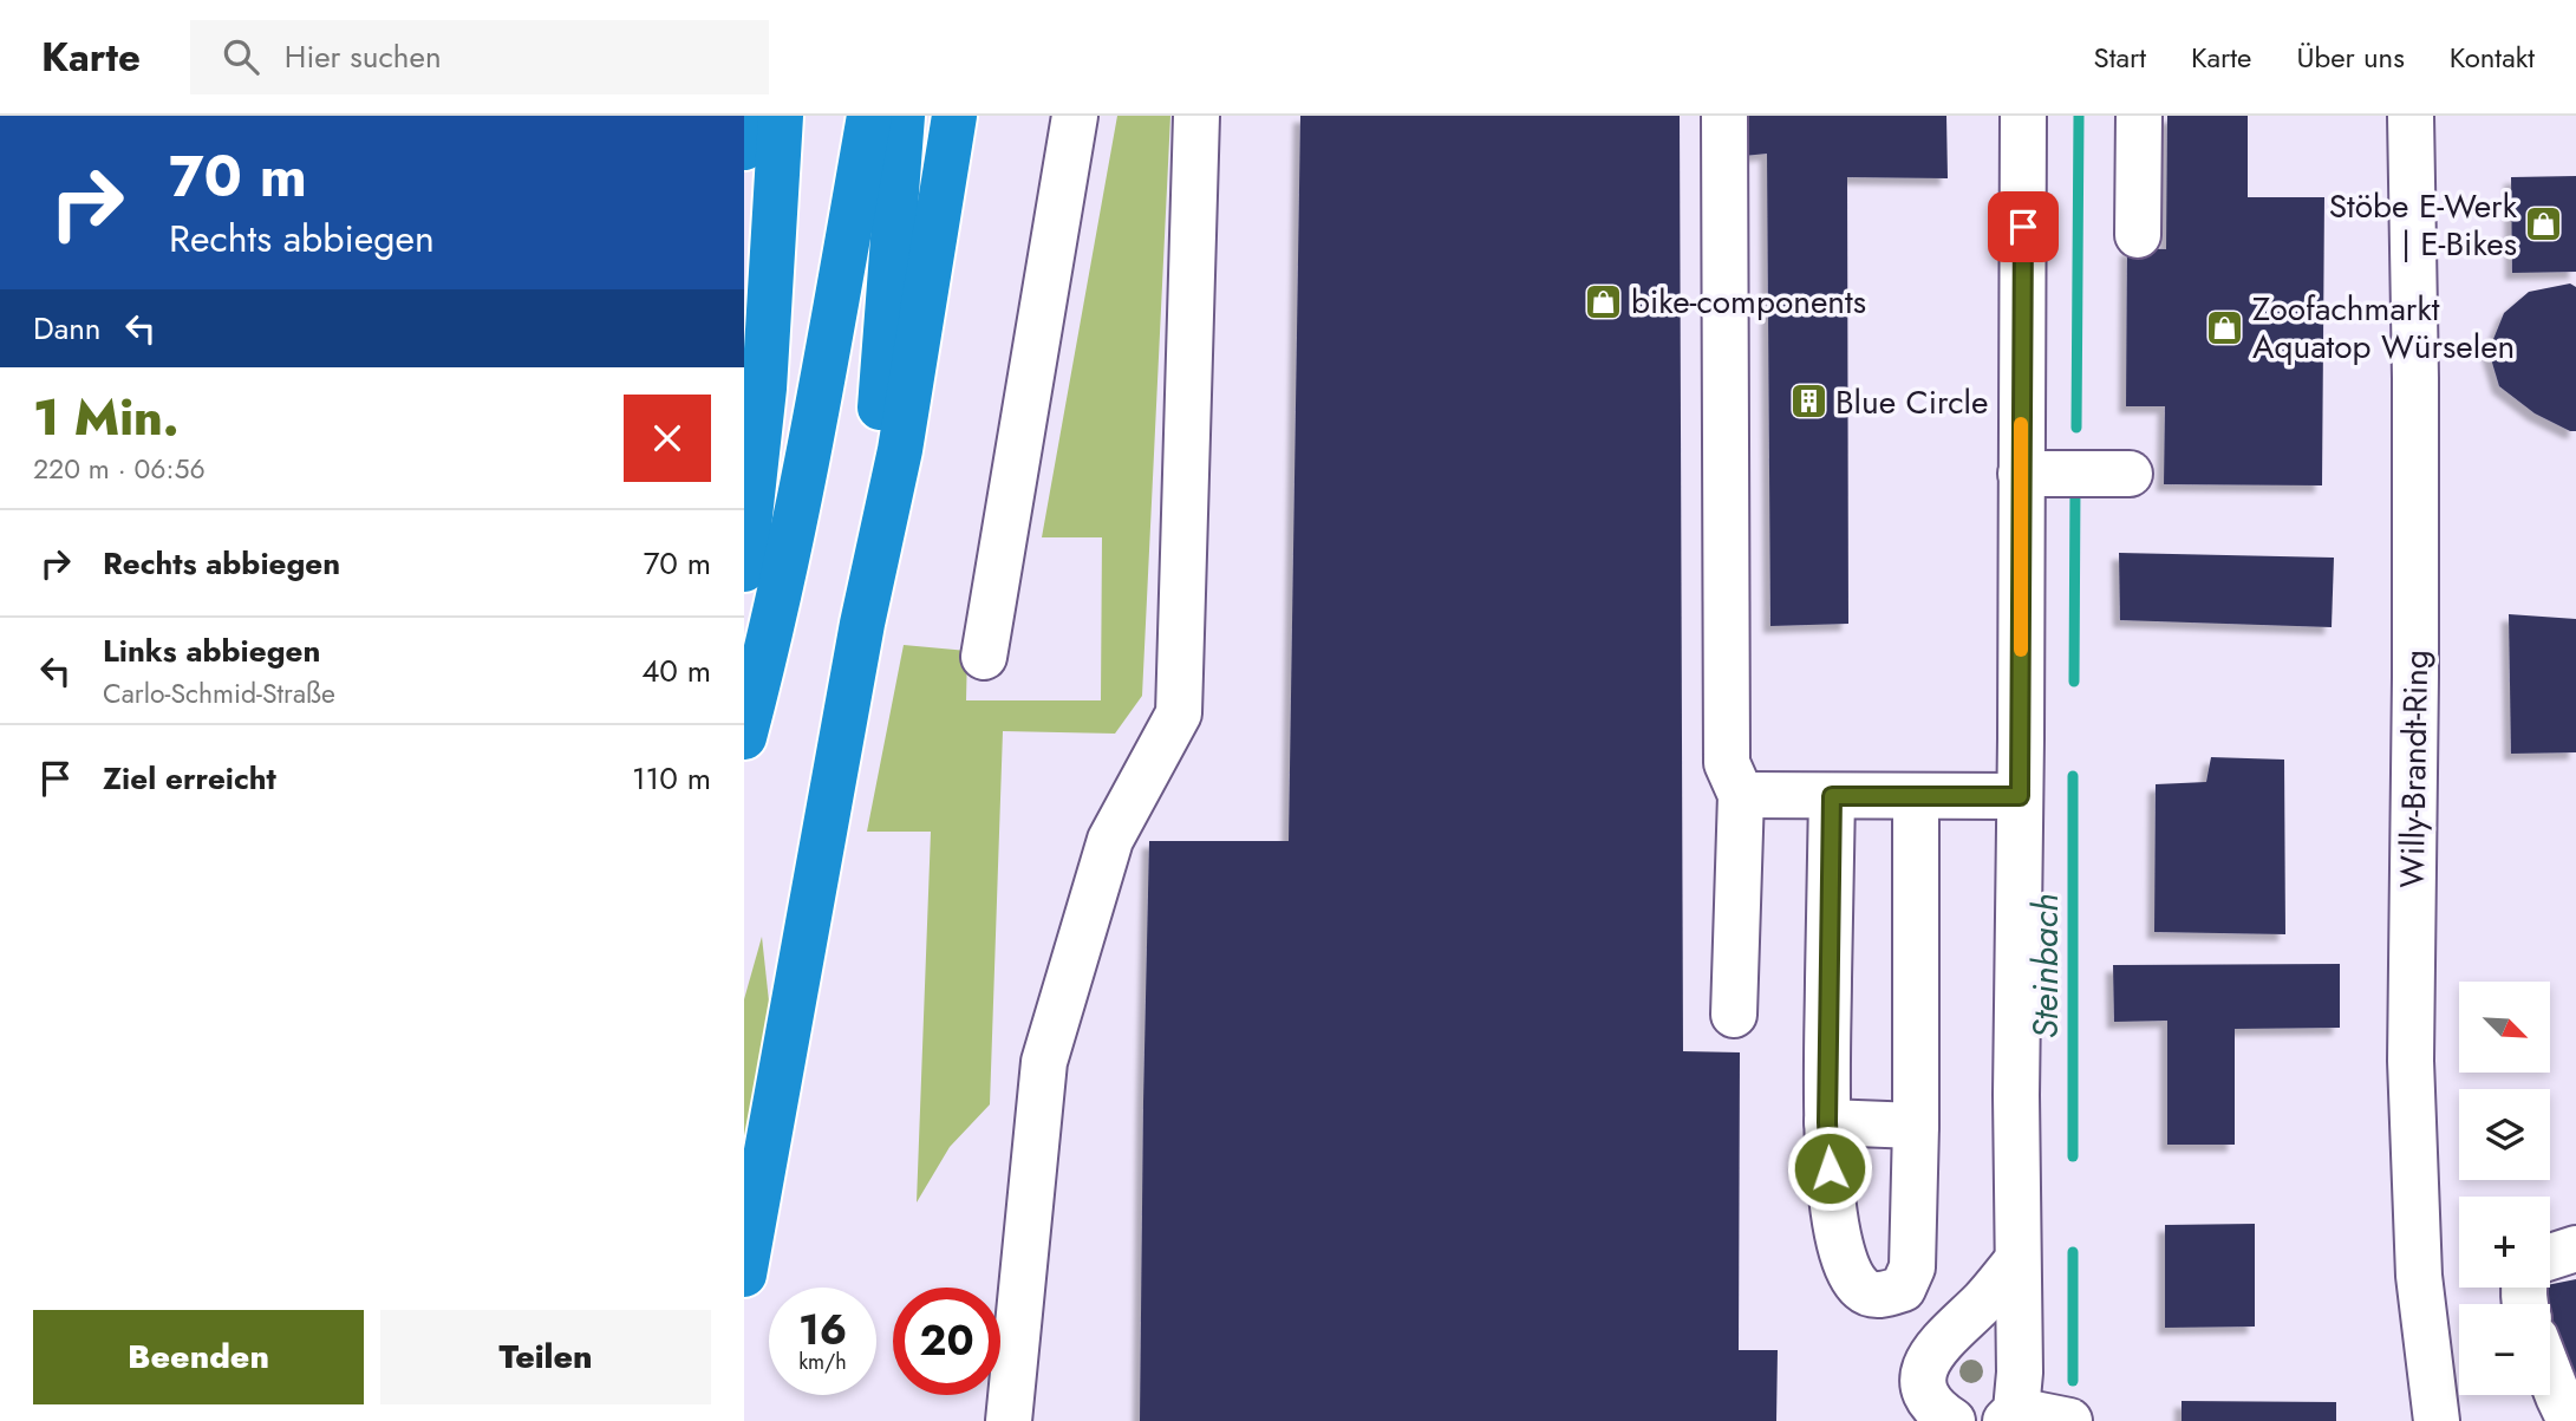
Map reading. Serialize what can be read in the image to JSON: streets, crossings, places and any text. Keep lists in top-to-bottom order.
{
  "streets": {
    "street": ["Willy-Brandt-Ring"]
  },
  "water": ["Steinbach"],
  "places": {
    "shop": ["Stöbe E-Werk | E-Bikes", "bike-components", "Zoofachmarkt Aquatop Würselen"],
    "building": ["Blue Circle"]
  },
  "north": "bottom right",
  "page": {
    "header": "Karte",
    "search": "Hier suchen",
    "nav": [
      "Start",
      "Karte",
      "Über uns",
      "Kontakt"
    ],
    "turn": ["70 m", "Rechts abbiegen"],
    "then": "Dann",
    "heading": ["1 Min.", "220 m · 06:56"],
    "list": [
      {
        "name": "Rechts abbiegen",
        "value": "70 m"
      },
      {
        "name": "Links abbiegen",
        "note": "Carlo-Schmid-Straße",
        "value": "40 m"
      },
      {
        "name": "Ziel erreicht",
        "value": "110 m"
      }
    ],
    "map_buttons": ["+", "−"],
    "speed": "16 km/h",
    "limit": "20",
    "buttons": ["Beenden", "Teilen"]
  }
}
